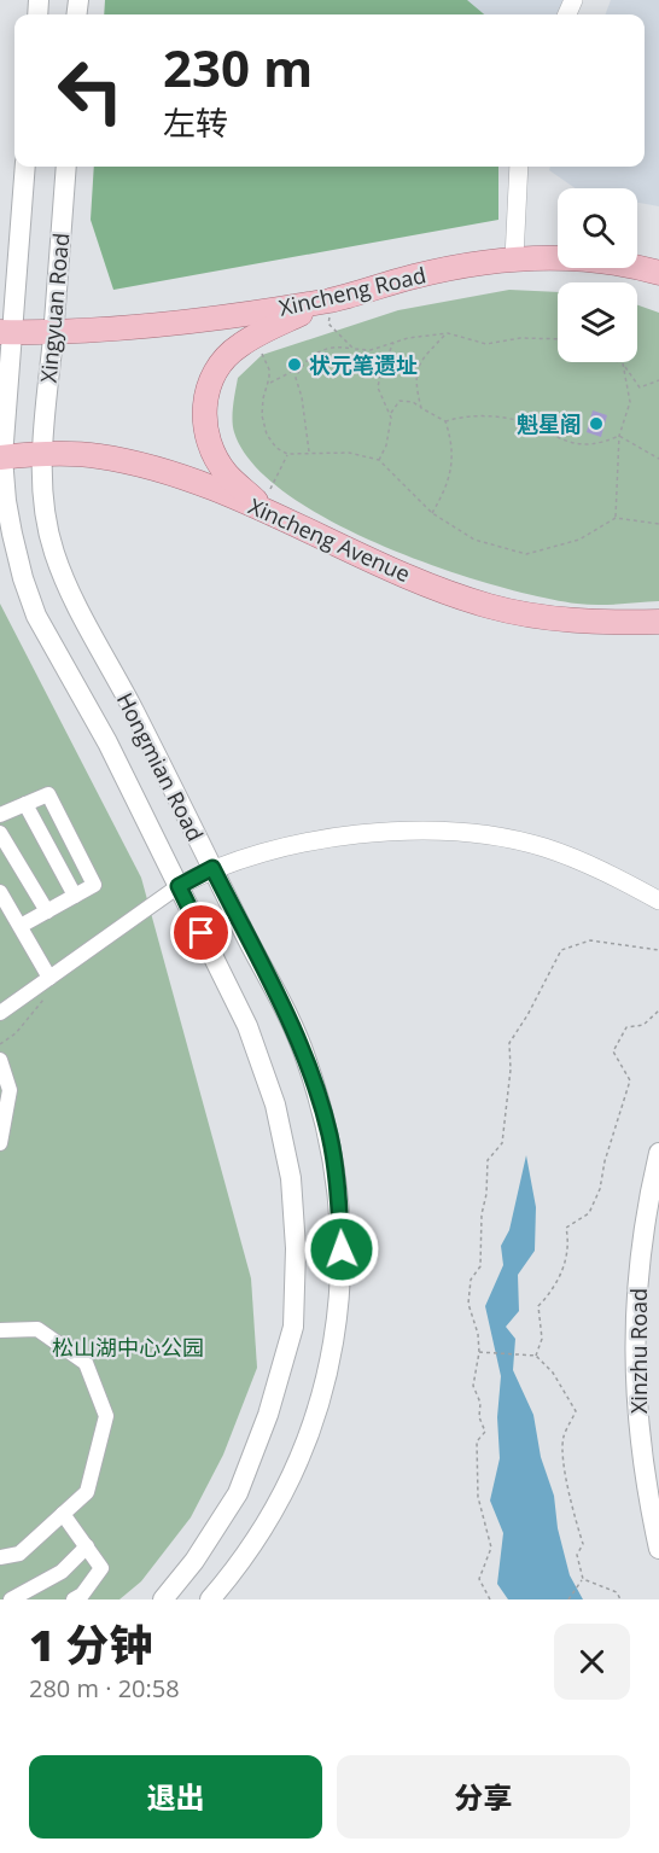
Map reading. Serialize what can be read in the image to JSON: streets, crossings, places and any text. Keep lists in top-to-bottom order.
{
  "streets": {
    "main road": [
      "Xincheng Road",
      "Xingyuan Road",
      "Xincheng Avenue",
      "Hongmian Road",
      "Xinzhu Road"
    ]
  },
  "crossings": [
    ["Xincheng Road", "Xingyuan Road"],
    ["Xingyuan Road", "Xincheng Avenue"],
    ["Xingyuan Road", "Hongmian Road"],
    ["Xincheng Avenue", "Hongmian Road"]
  ],
  "parks": ["松山湖中心公园"],
  "places": ["状元笔遗址", "魁星阁"],
  "page": {
    "turn": ["230 m", "左转"],
    "heading": ["1 分钟", "280 m · 20:58"],
    "buttons": ["退出", "分享"]
  }
}
